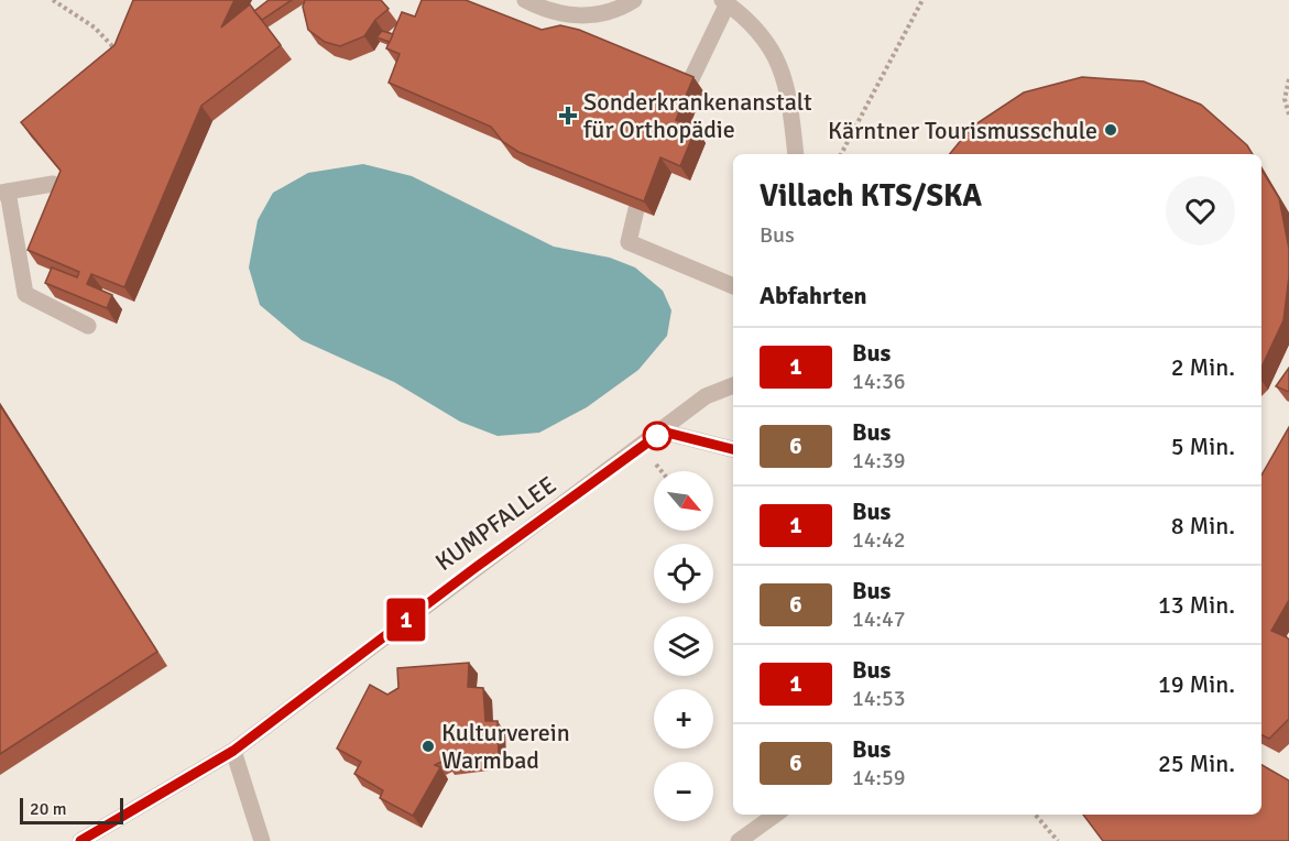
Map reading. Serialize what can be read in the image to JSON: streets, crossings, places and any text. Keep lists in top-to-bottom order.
{
  "streets": {
    "street": ["KUMPFALLEE"]
  },
  "places": {
    "health": ["Sonderkrankenanstalt für Orthopädie"],
    "other": ["Kärntner Tourismusschule", "Kulturverein Warmbad"]
  },
  "lines": ["bus line 1"],
  "scale_bar": "20 m",
  "north": "bottom right",
  "page": {
    "on_map": "1",
    "heading": [
      ["Villach KTS/SKA", "Bus"],
      "Abfahrten"
    ],
    "list": [
      {
        "mark": "1",
        "name": "Bus",
        "note": "14:36",
        "value": "2 Min."
      },
      {
        "mark": "6",
        "name": "Bus",
        "note": "14:39",
        "value": "5 Min."
      },
      {
        "mark": "1",
        "name": "Bus",
        "note": "14:42",
        "value": "8 Min."
      },
      {
        "mark": "6",
        "name": "Bus",
        "note": "14:47",
        "value": "13 Min."
      },
      {
        "mark": "1",
        "name": "Bus",
        "note": "14:53",
        "value": "19 Min."
      },
      {
        "mark": "6",
        "name": "Bus",
        "note": "14:59",
        "value": "25 Min."
      }
    ],
    "map_buttons": ["+", "−"],
    "scale": "20 m"
  }
}
